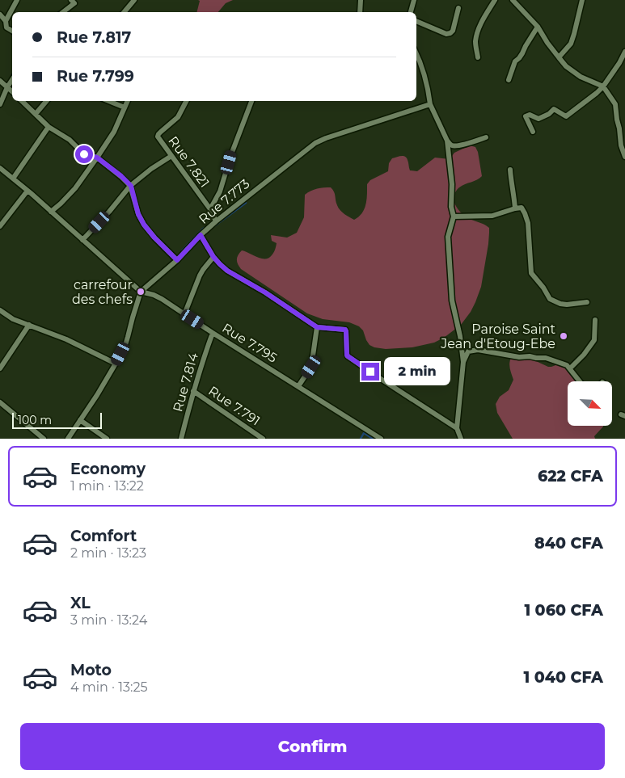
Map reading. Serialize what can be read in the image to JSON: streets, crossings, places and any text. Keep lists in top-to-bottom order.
{
  "streets": {
    "street": [
      "Rue 7.821",
      "Rue 7.773",
      "Rue 7.795",
      "Rue 7.814",
      "Rue 7.791"
    ]
  },
  "crossings": [
    ["Rue 7.821", "Rue 7.773"],
    ["Rue 7.773", "Rue 7.795"],
    ["Rue 7.795", "Rue 7.814"],
    ["Rue 7.814", "Rue 7.791"]
  ],
  "places": ["carrefour des chefs", "Paroise Saint Jean d'Etoug-Ebe"],
  "scale_bar": "100 m",
  "north": "bottom right",
  "page": {
    "banner": ["Rue 7.817", "Rue 7.799"],
    "bubble": "2 min",
    "scale": "100 m",
    "list": [
      {
        "name": "Economy",
        "note": "1 min · 13:22",
        "value": "622 CFA"
      },
      {
        "name": "Comfort",
        "note": "2 min · 13:23",
        "value": "840 CFA"
      },
      {
        "name": "XL",
        "note": "3 min · 13:24",
        "value": "1 060 CFA"
      },
      {
        "name": "Moto",
        "note": "4 min · 13:25",
        "value": "1 040 CFA"
      }
    ],
    "buttons": "Confirm"
  }
}
